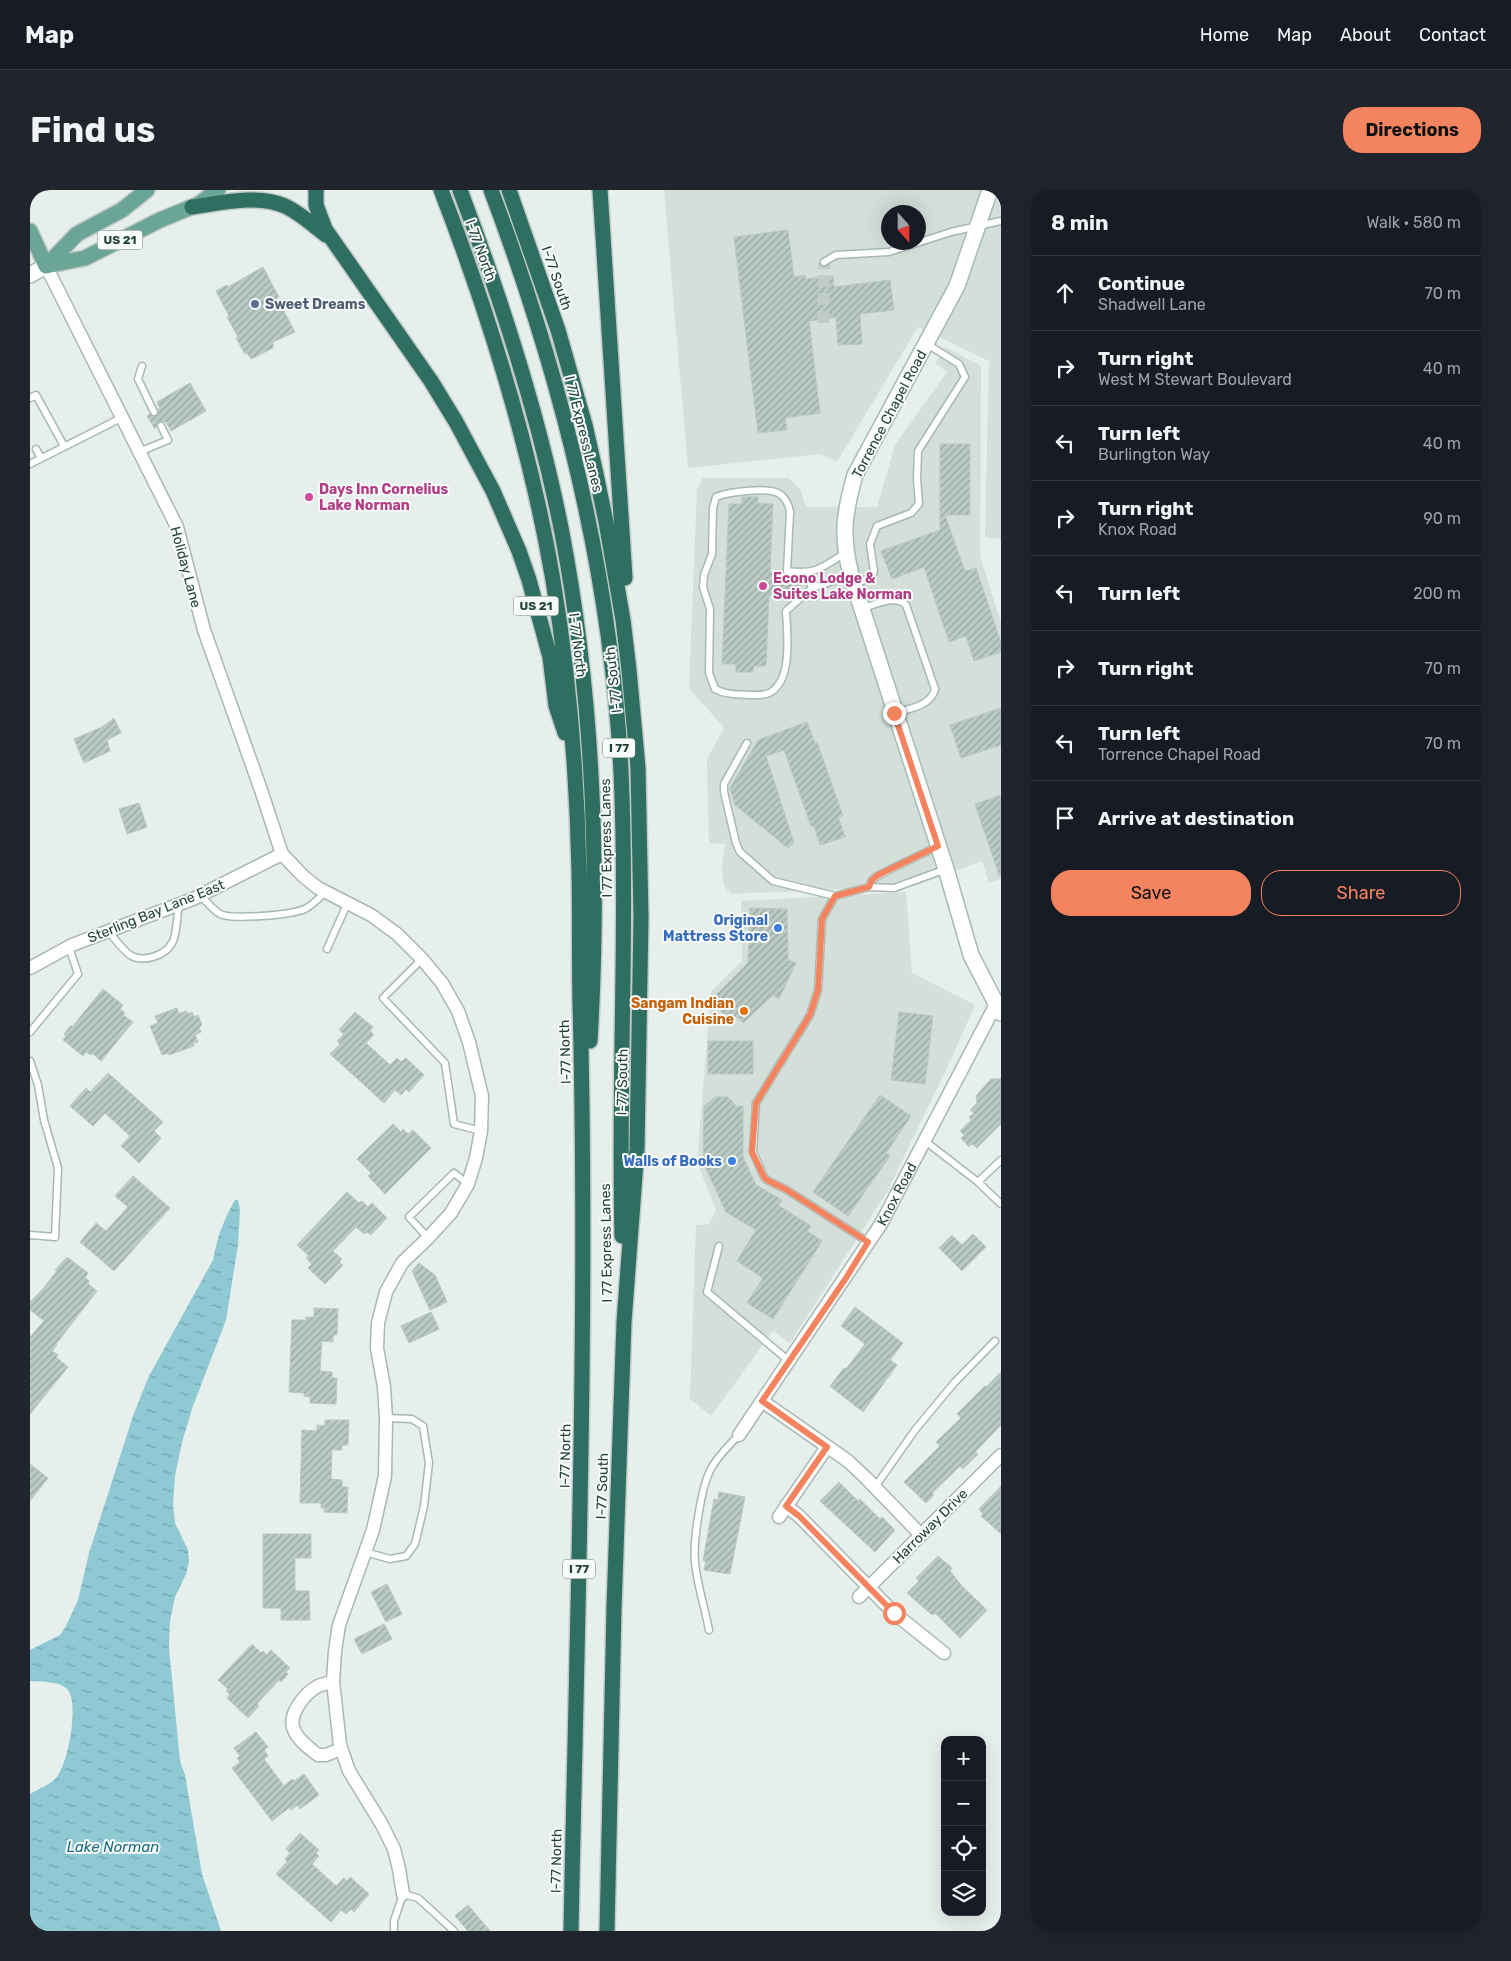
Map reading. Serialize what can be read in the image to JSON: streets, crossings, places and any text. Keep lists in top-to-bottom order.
{
  "streets": {
    "highway": [
      "US 21",
      "I-77 North",
      "I-77 South",
      "I 77 Express Lanes",
      "I 77"
    ],
    "street": [
      "Torrence Chapel Road",
      "Holiday Lane",
      "Sterling Bay Lane East",
      "Knox Road",
      "Harroway Drive"
    ]
  },
  "crossings": [
    ["US 21", "I-77 North"],
    ["US 21", "Holiday Lane"],
    ["I-77 North", "I 77 Express Lanes"],
    ["I-77 South", "I 77 Express Lanes"],
    ["Torrence Chapel Road", "Knox Road"],
    ["Holiday Lane", "Sterling Bay Lane East"]
  ],
  "water": ["Lake Norman"],
  "places": [
    "Sweet Dreams",
    "Days Inn Cornelius Lake Norman",
    "Econo Lodge & Suites Lake Norman",
    "Original Mattress Store",
    "Sangam Indian Cuisine",
    "Walls of Books"
  ],
  "north": "bottom",
  "page": {
    "header": "Map",
    "nav": [
      "Home",
      "Map",
      "About",
      "Contact"
    ],
    "buttons": [
      "Directions",
      ["Save", "Share"]
    ],
    "title": "Find us",
    "heading": ["8 min", "Walk · 580 m"],
    "list": [
      ["Continue", "Shadwell Lane", "70 m"],
      ["Turn right", "West M Stewart Boulevard", "40 m"],
      ["Turn left", "Burlington Way", "40 m"],
      ["Turn right", "Knox Road", "90 m"],
      ["Turn left", "200 m"],
      ["Turn right", "70 m"],
      ["Turn left", "Torrence Chapel Road", "70 m"],
      "Arrive at destination"
    ],
    "map_buttons": ["+", "−"]
  }
}
